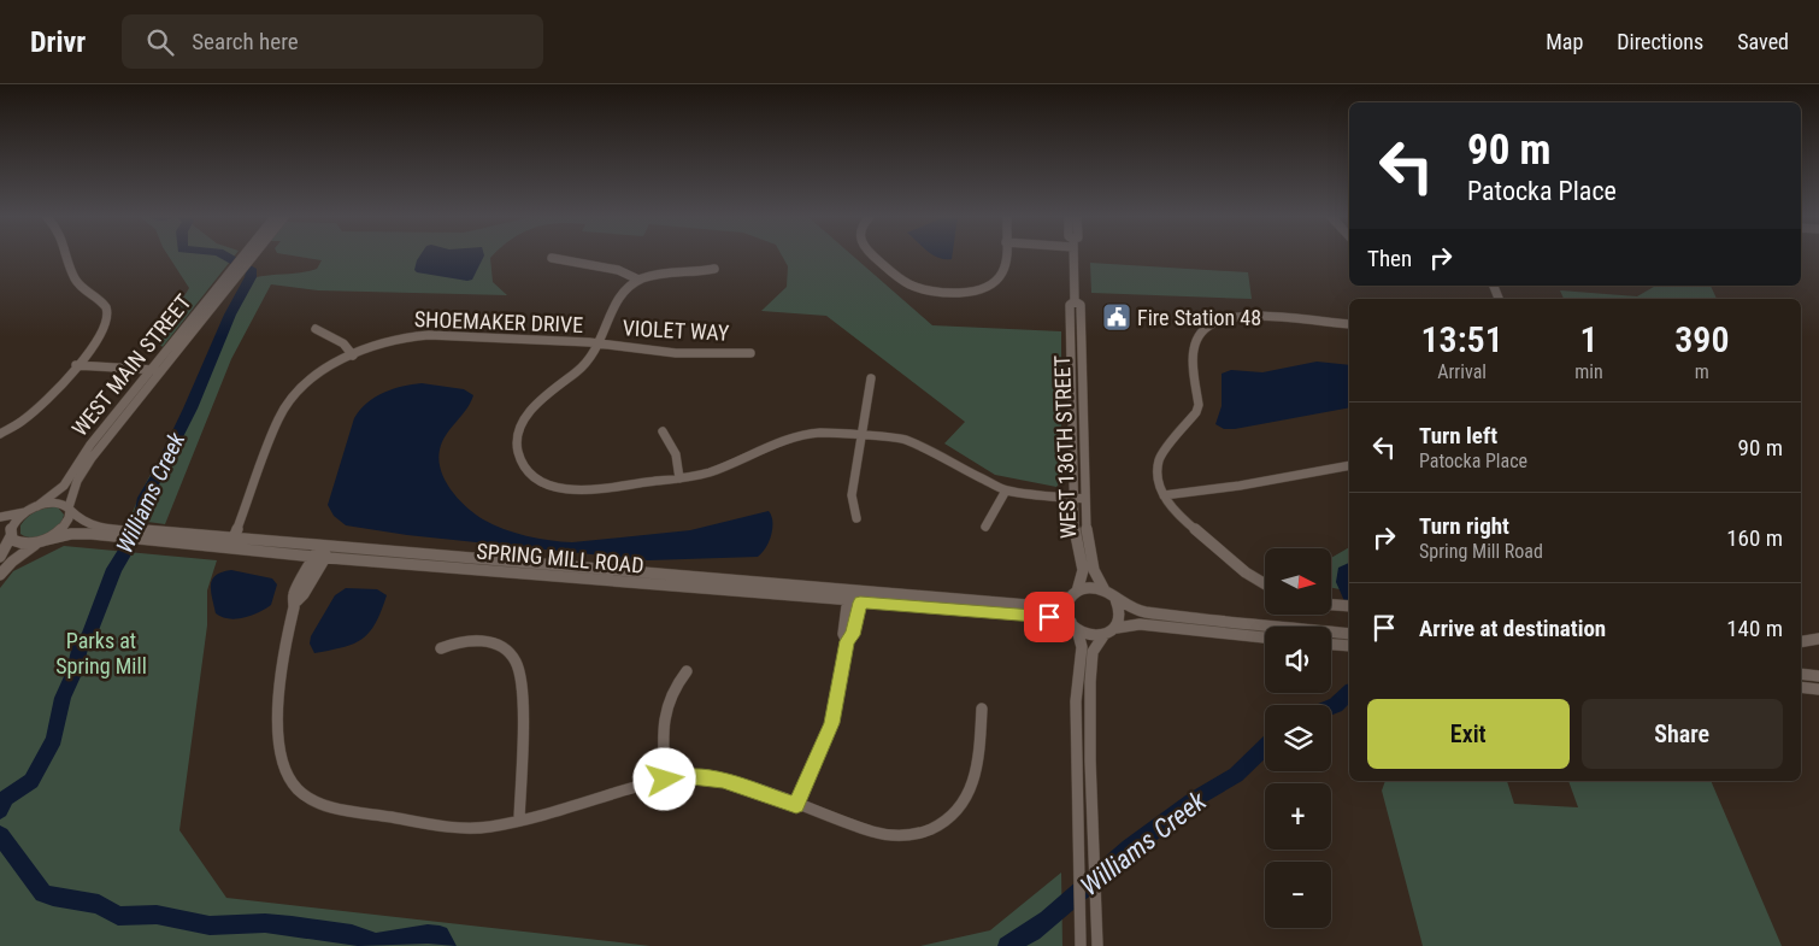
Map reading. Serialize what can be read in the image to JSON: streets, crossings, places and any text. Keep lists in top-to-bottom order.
{
  "streets": {
    "street": [
      "SHOEMAKER DRIVE",
      "VIOLET WAY",
      "WEST MAIN STREET",
      "WEST 136TH STREET",
      "SPRING MILL ROAD"
    ]
  },
  "crossings": [
    ["SHOEMAKER DRIVE", "VIOLET WAY"],
    ["SHOEMAKER DRIVE", "SPRING MILL ROAD"],
    ["WEST MAIN STREET", "SPRING MILL ROAD"],
    ["WEST 136TH STREET", "SPRING MILL ROAD"]
  ],
  "water": ["Williams Creek"],
  "parks": ["Parks at Spring Mill"],
  "places": {
    "public building": ["Fire Station 48"]
  },
  "north": "right",
  "page": {
    "header": "Drivr",
    "search": "Search here",
    "nav": ["Map", "Directions", "Saved"],
    "turn": ["90 m", "Patocka Place"],
    "then": "Then",
    "eta": [
      "13:51",
      "Arrival",
      "1",
      "min",
      "390",
      "m"
    ],
    "list": [
      {
        "name": "Turn left",
        "note": "Patocka Place",
        "value": "90 m"
      },
      {
        "name": "Turn right",
        "note": "Spring Mill Road",
        "value": "160 m"
      },
      {
        "name": "Arrive at destination",
        "value": "140 m"
      }
    ],
    "map_buttons": ["+", "−"],
    "buttons": ["Exit", "Share"]
  }
}
